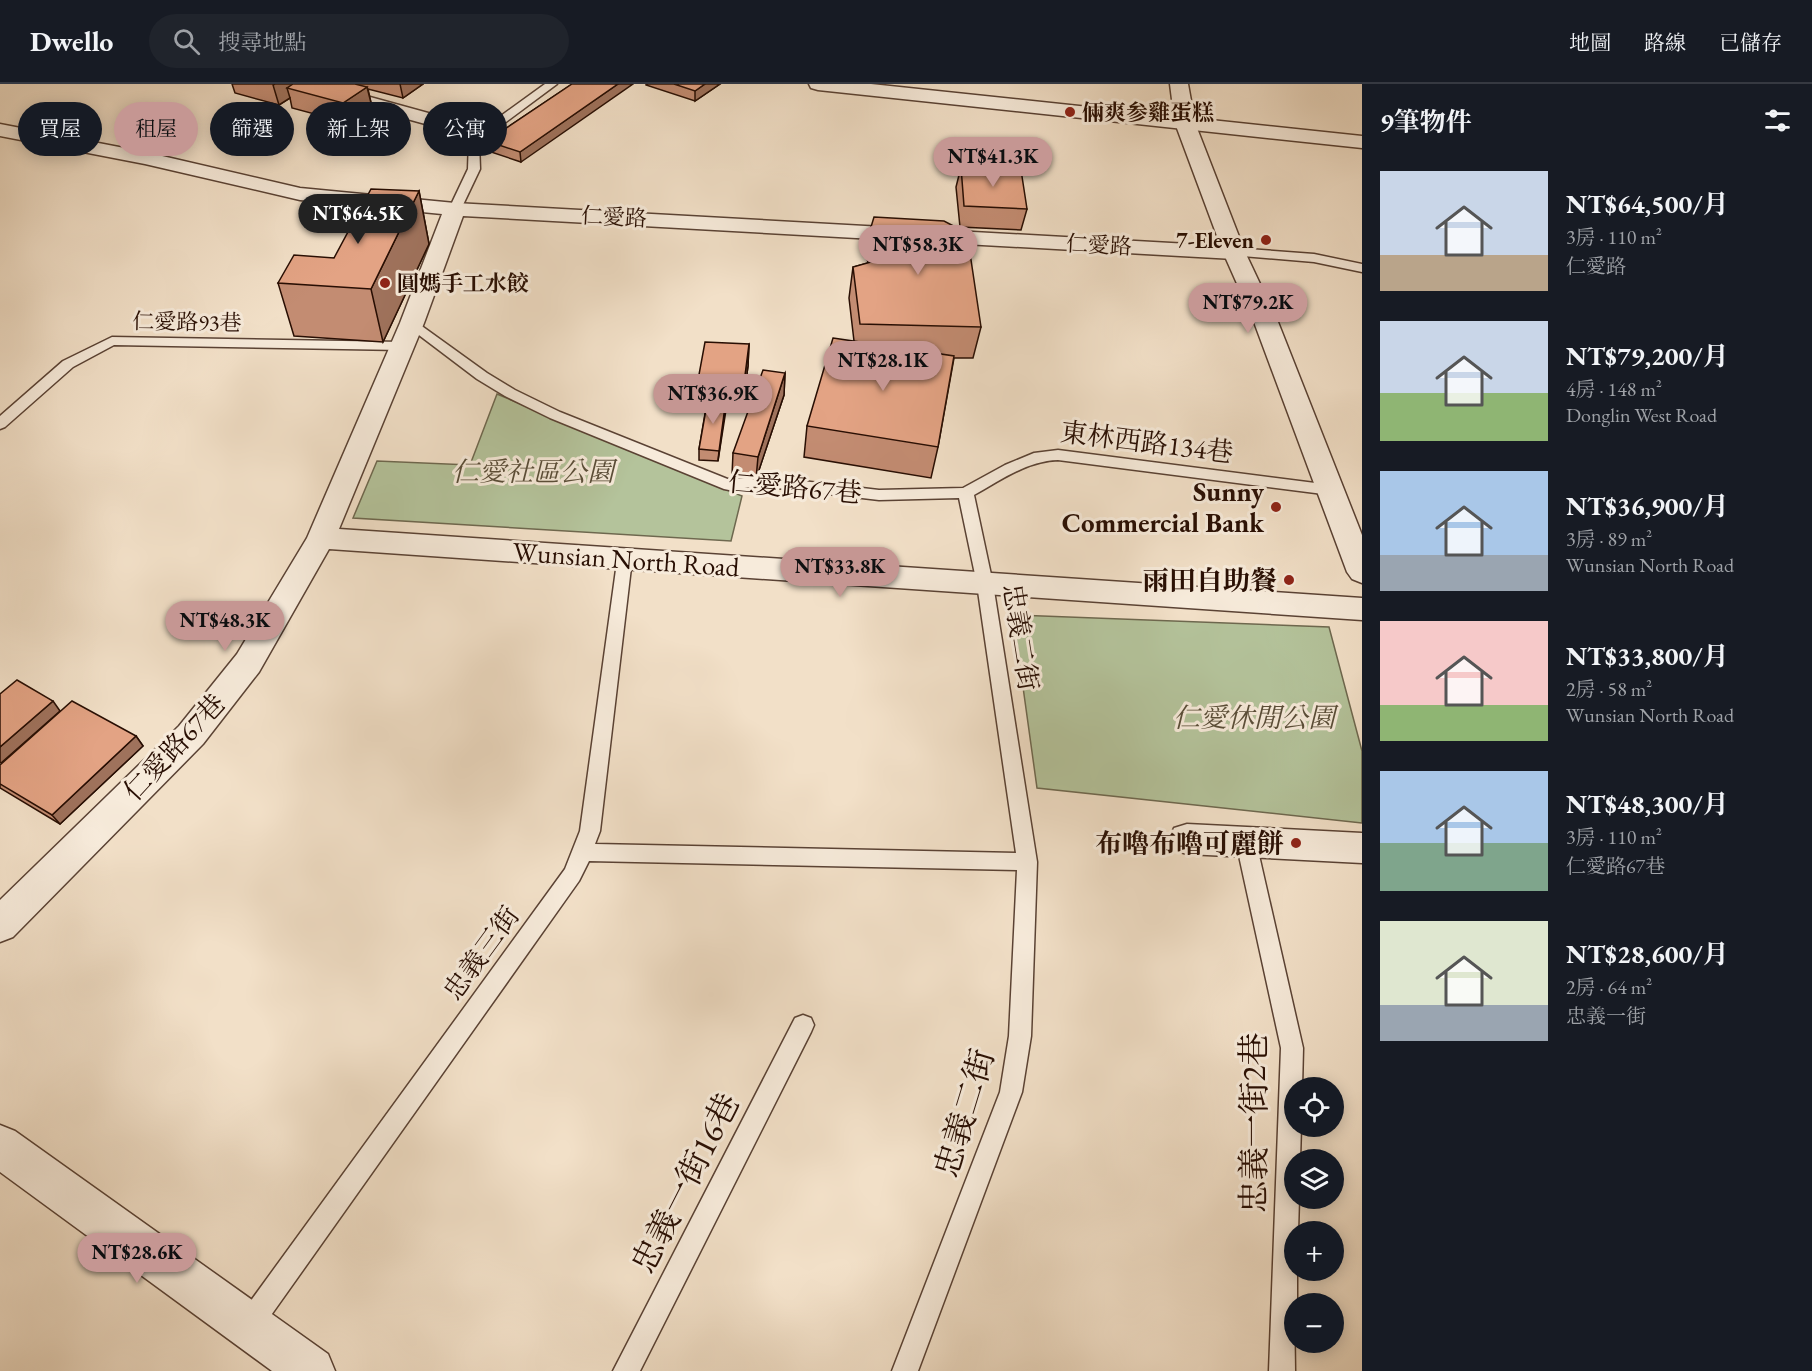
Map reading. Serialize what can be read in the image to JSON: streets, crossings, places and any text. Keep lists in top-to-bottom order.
{
  "streets": {
    "street": ["仁愛路", "仁愛路67巷", "Wunsian North Road"],
    "lane": [
      "仁愛路93巷",
      "東林西路134巷",
      "忠義二街",
      "忠義三街",
      "忠義一街2巷",
      "忠義一街16巷"
    ]
  },
  "crossings": [
    ["仁愛路93巷", "仁愛路67巷"],
    ["東林西路134巷", "仁愛路67巷"],
    ["東林西路134巷", "忠義二街"],
    ["仁愛路67巷", "Wunsian North Road"],
    ["仁愛路67巷", "忠義二街"],
    ["Wunsian North Road", "忠義二街"],
    ["Wunsian North Road", "忠義三街"]
  ],
  "parks": ["仁愛社區公園", "仁愛休閒公園"],
  "places": [
    "倆爽参雞蛋糕",
    "7-Eleven",
    "圓媽手工水餃",
    "Sunny Commercial Bank",
    "雨田自助餐",
    "布嚕布嚕可麗餅"
  ],
  "page": {
    "header": "Dwello",
    "search": "搜尋地點",
    "nav": ["地圖", "路線", "已儲存"],
    "heading": "9筆物件",
    "chip": [
      "買屋",
      "租屋",
      "篩選",
      "新上架",
      "公寓"
    ],
    "price": [
      "NT$41.3K",
      "NT$64.5K",
      "NT$58.3K",
      "NT$79.2K",
      "NT$28.1K",
      "NT$36.9K",
      "NT$33.8K",
      "NT$48.3K",
      "NT$28.6K"
    ],
    "list": [
      {
        "name": "NT$64,500/月",
        "note": "3房 · 110 m² · 仁愛路"
      },
      {
        "name": "NT$79,200/月",
        "note": "4房 · 148 m² · Donglin West Road"
      },
      {
        "name": "NT$36,900/月",
        "note": "3房 · 89 m² · Wunsian North Road"
      },
      {
        "name": "NT$33,800/月",
        "note": "2房 · 58 m² · Wunsian North Road"
      },
      {
        "name": "NT$48,300/月",
        "note": "3房 · 110 m² · 仁愛路67巷"
      },
      {
        "name": "NT$28,600/月",
        "note": "2房 · 64 m² · 忠義一街"
      }
    ],
    "map_buttons": ["+", "−"]
  }
}
